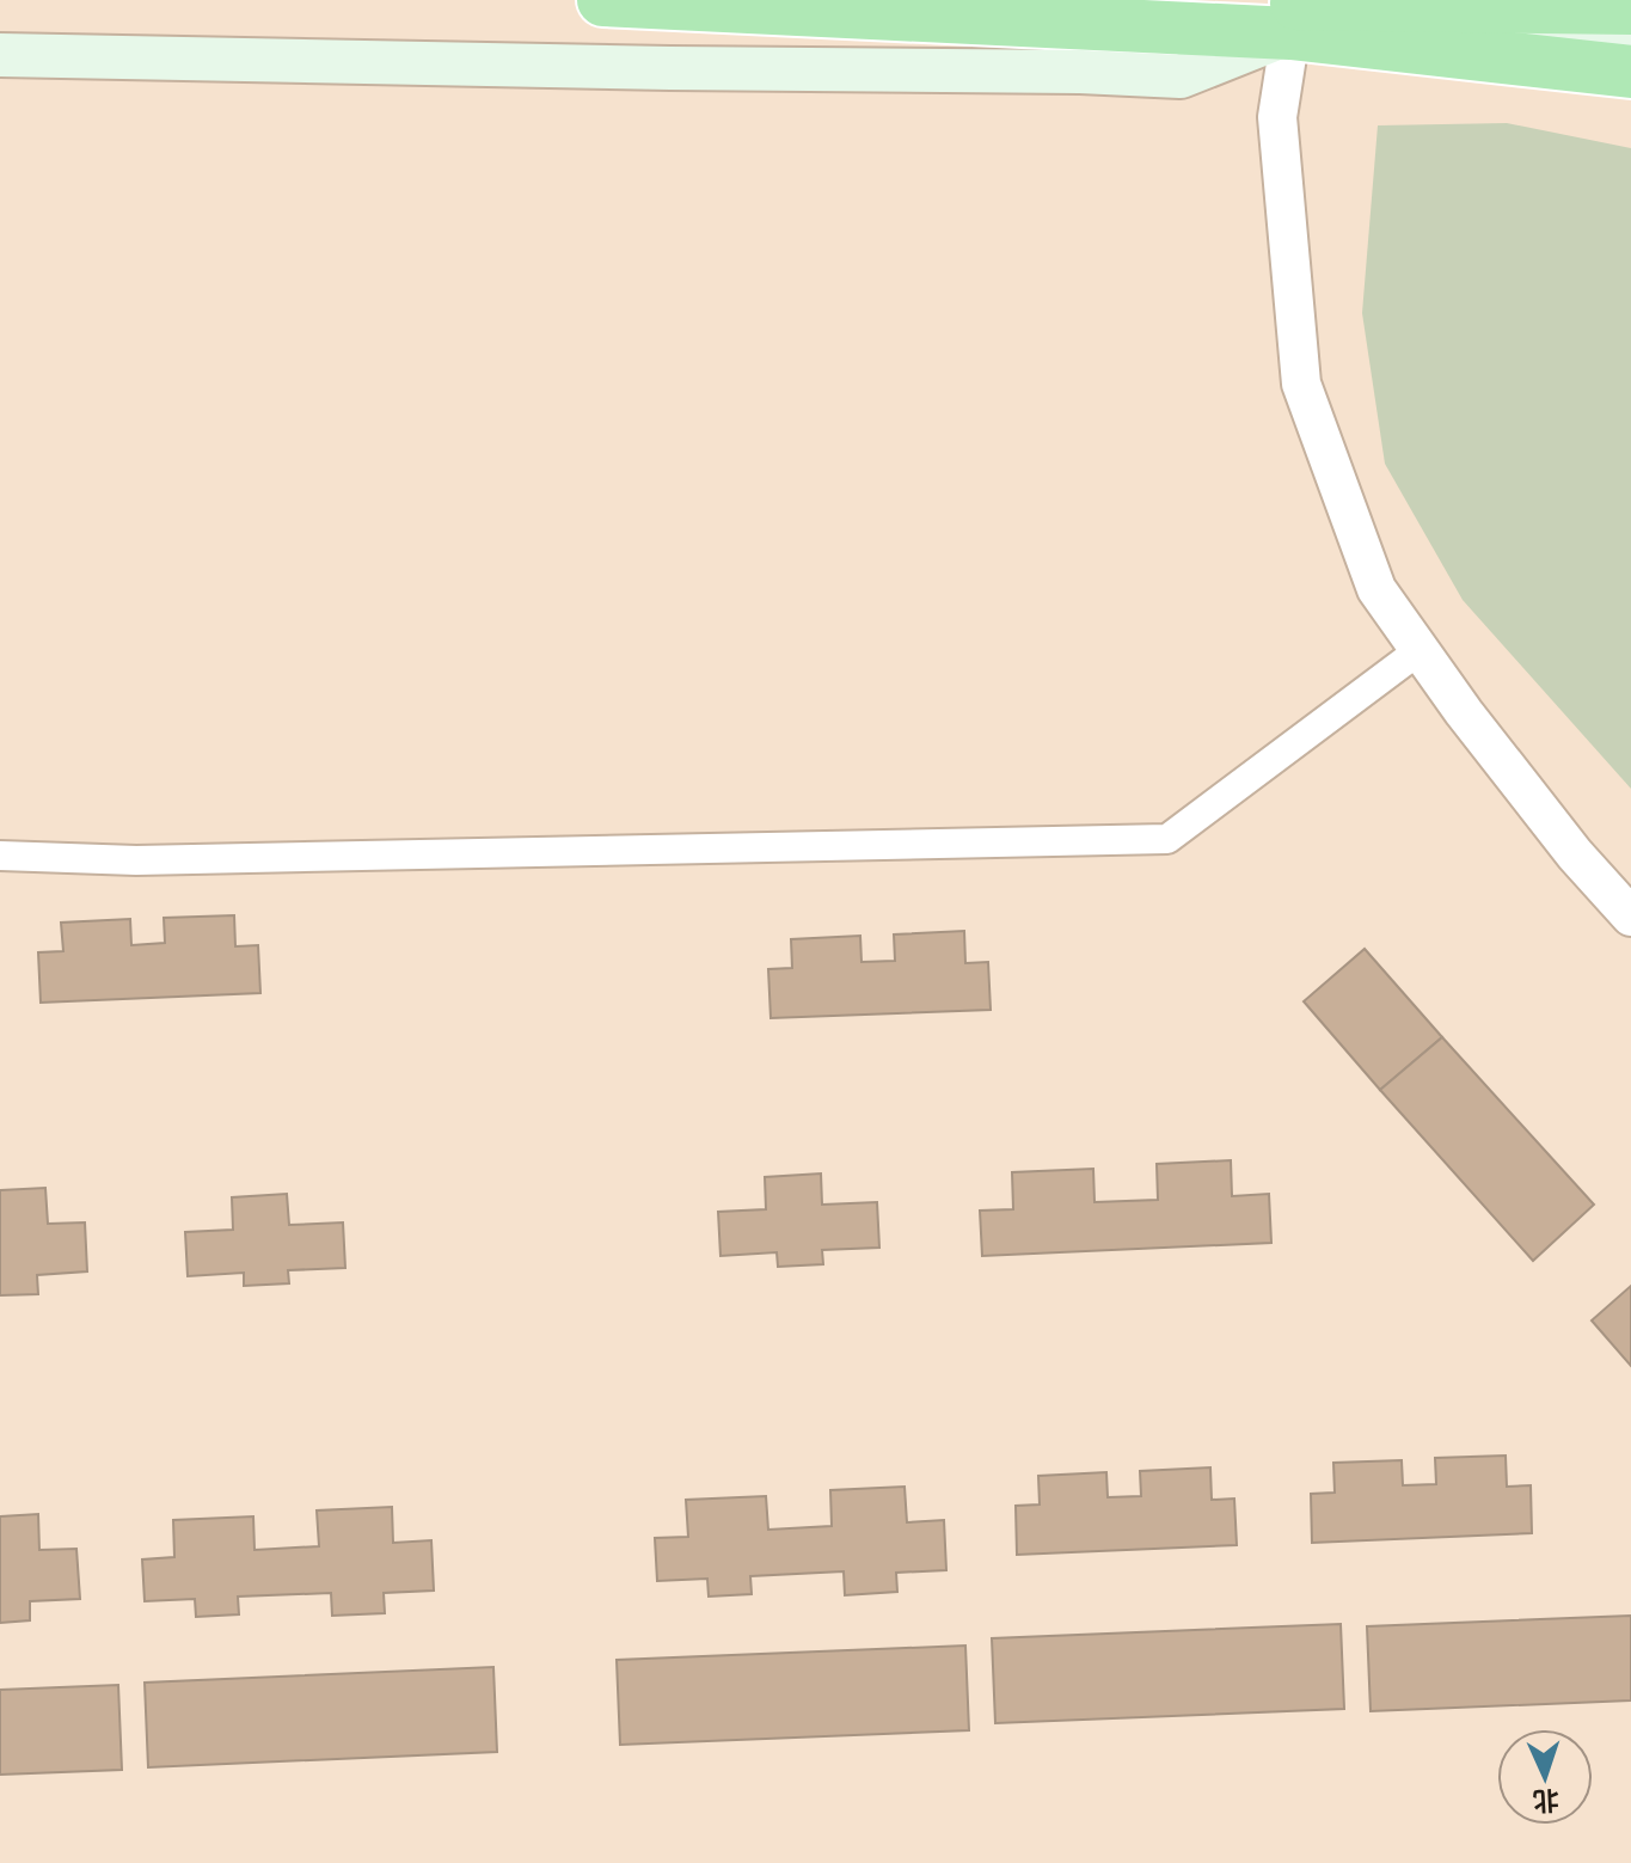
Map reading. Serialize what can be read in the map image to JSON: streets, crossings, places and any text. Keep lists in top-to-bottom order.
{
  "north": "bottom"
}
